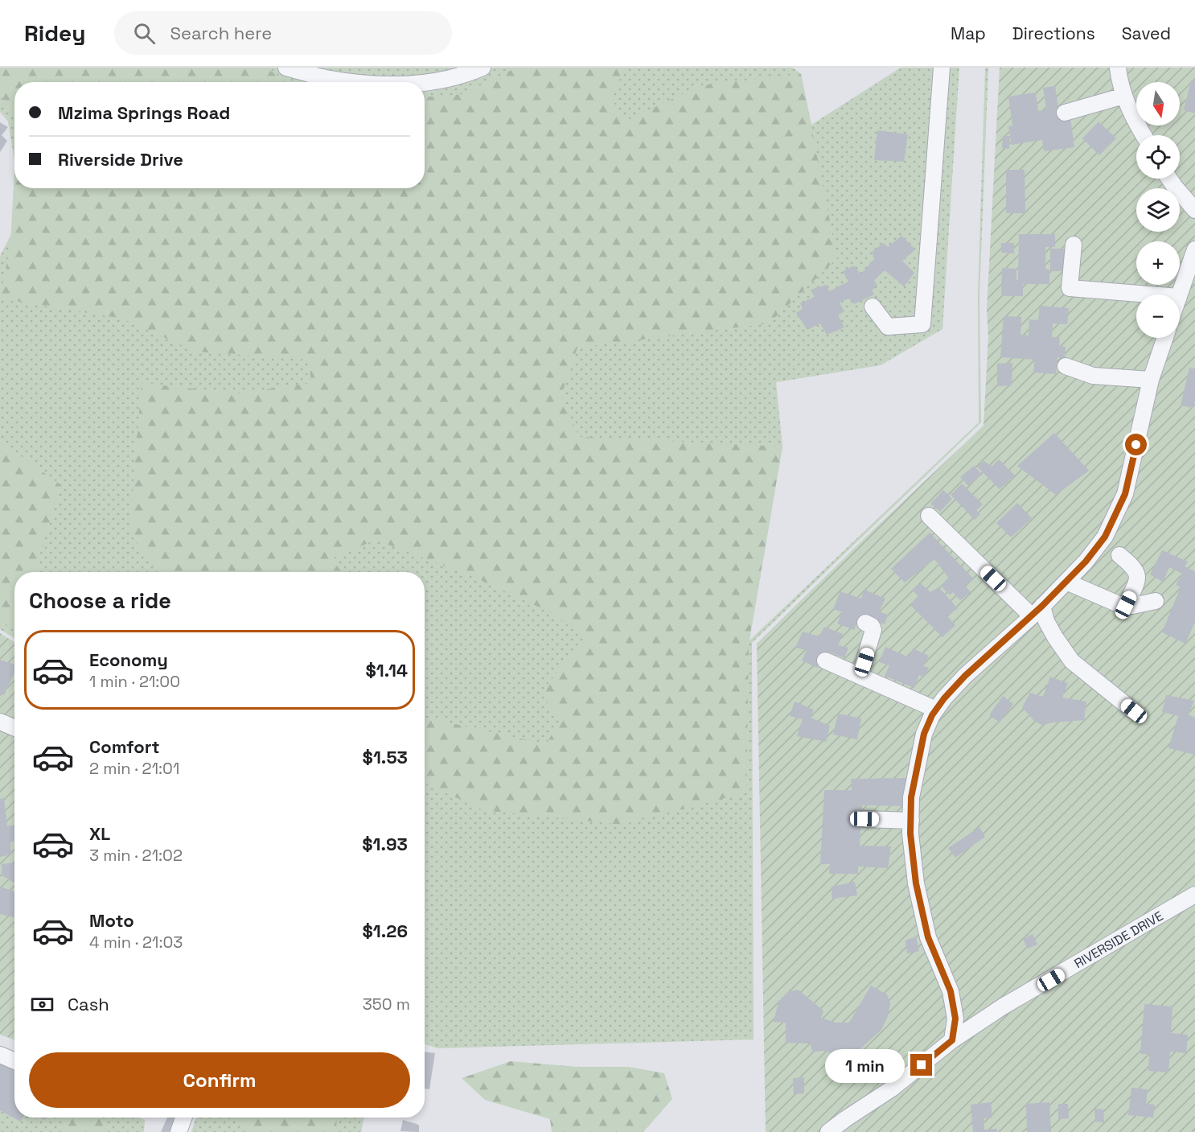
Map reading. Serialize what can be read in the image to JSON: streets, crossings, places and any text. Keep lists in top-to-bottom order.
{
  "streets": {
    "street": ["RIVERSIDE DRIVE"]
  },
  "north": "bottom",
  "page": {
    "header": "Ridey",
    "search": "Search here",
    "nav": ["Map", "Directions", "Saved"],
    "map_buttons": ["+", "−"],
    "banner": ["Mzima Springs Road", "Riverside Drive"],
    "heading": "Choose a ride",
    "list": [
      {
        "name": "Economy",
        "note": "1 min · 21:00",
        "value": "$1.14"
      },
      {
        "name": "Comfort",
        "note": "2 min · 21:01",
        "value": "$1.53"
      },
      {
        "name": "XL",
        "note": "3 min · 21:02",
        "value": "$1.93"
      },
      {
        "name": "Moto",
        "note": "4 min · 21:03",
        "value": "$1.26"
      }
    ],
    "pay": ["Cash", "350 m"],
    "buttons": "Confirm",
    "bubble": "1 min"
  }
}
